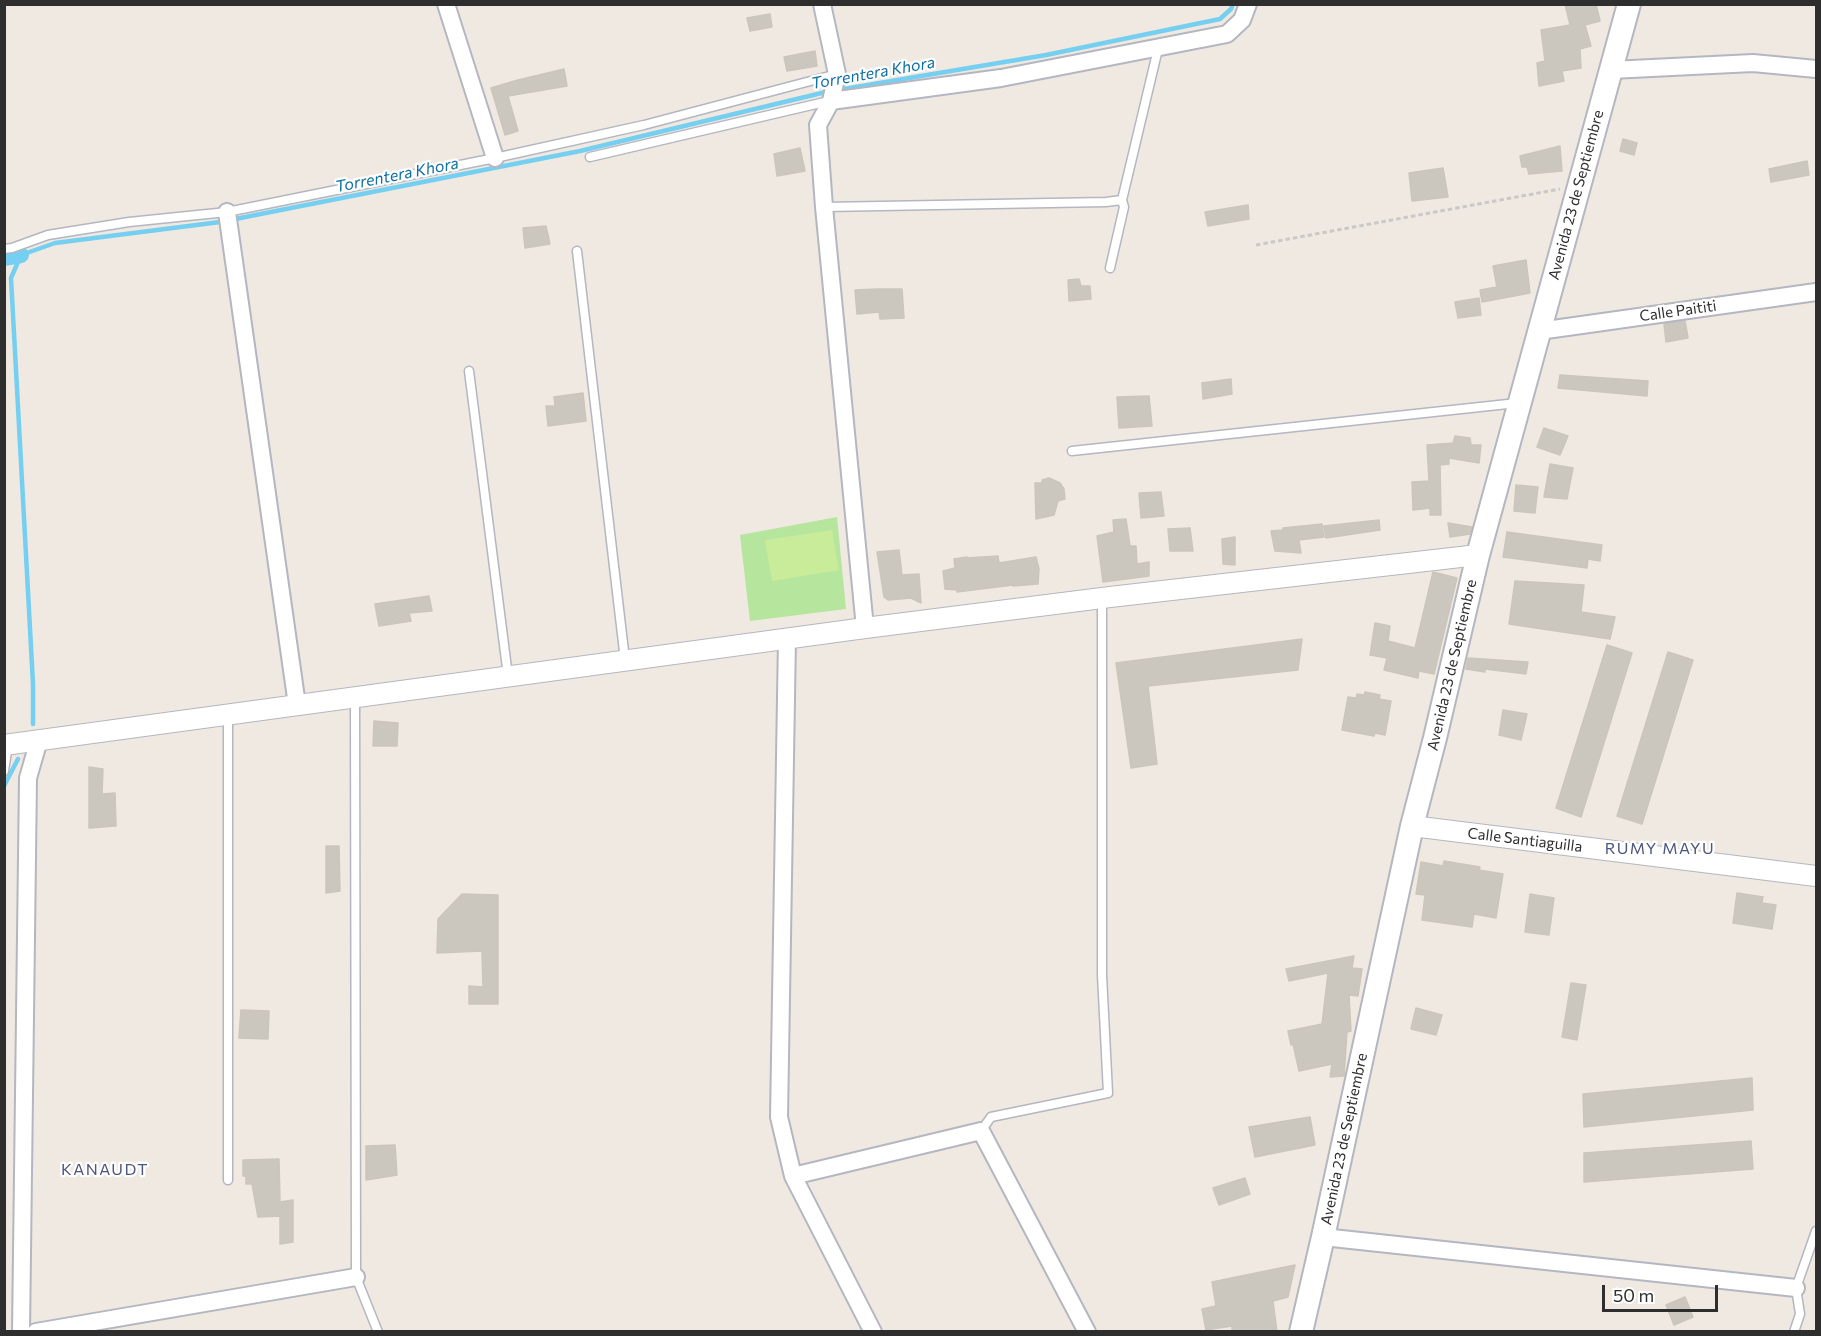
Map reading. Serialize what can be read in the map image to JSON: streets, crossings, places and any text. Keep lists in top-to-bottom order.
{
  "streets": {
    "main road": ["Avenida 23 de Septiembre"],
    "street": ["Calle Paititi", "Calle Santiaguilla"]
  },
  "crossings": [
    ["Avenida 23 de Septiembre", "Calle Paititi"],
    ["Avenida 23 de Septiembre", "Calle Santiaguilla"]
  ],
  "districts": ["RUMY MAYU", "KANAUDT"],
  "water": ["Torrentera Khora"],
  "scale_bar": "50 m"
}
